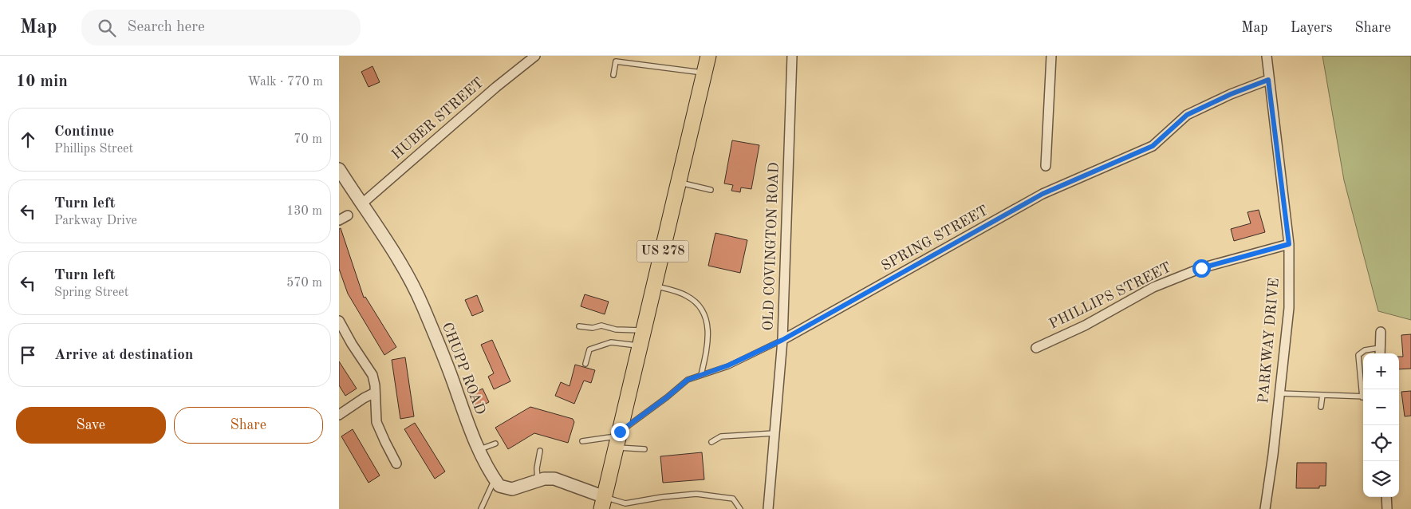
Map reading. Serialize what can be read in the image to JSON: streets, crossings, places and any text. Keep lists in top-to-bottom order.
{
  "streets": {
    "main road": ["US 278"],
    "street": [
      "HUBER STREET",
      "SPRING STREET",
      "OLD COVINGTON ROAD",
      "PHILLIPS STREET",
      "PARKWAY DRIVE",
      "CHUPP ROAD"
    ]
  },
  "crossings": [
    ["HUBER STREET", "CHUPP ROAD"],
    ["SPRING STREET", "OLD COVINGTON ROAD"],
    ["SPRING STREET", "US 278"],
    ["SPRING STREET", "PARKWAY DRIVE"],
    ["US 278", "CHUPP ROAD"],
    ["PHILLIPS STREET", "PARKWAY DRIVE"]
  ],
  "page": {
    "header": "Map",
    "search": "Search here",
    "nav": ["Map", "Layers", "Share"],
    "heading": ["10 min", "Walk · 770 m"],
    "list": [
      ["Continue", "Phillips Street", "70 m"],
      ["Turn left", "Parkway Drive", "130 m"],
      ["Turn left", "Spring Street", "570 m"],
      "Arrive at destination"
    ],
    "map_buttons": ["+", "−"],
    "buttons": ["Save", "Share"]
  }
}
